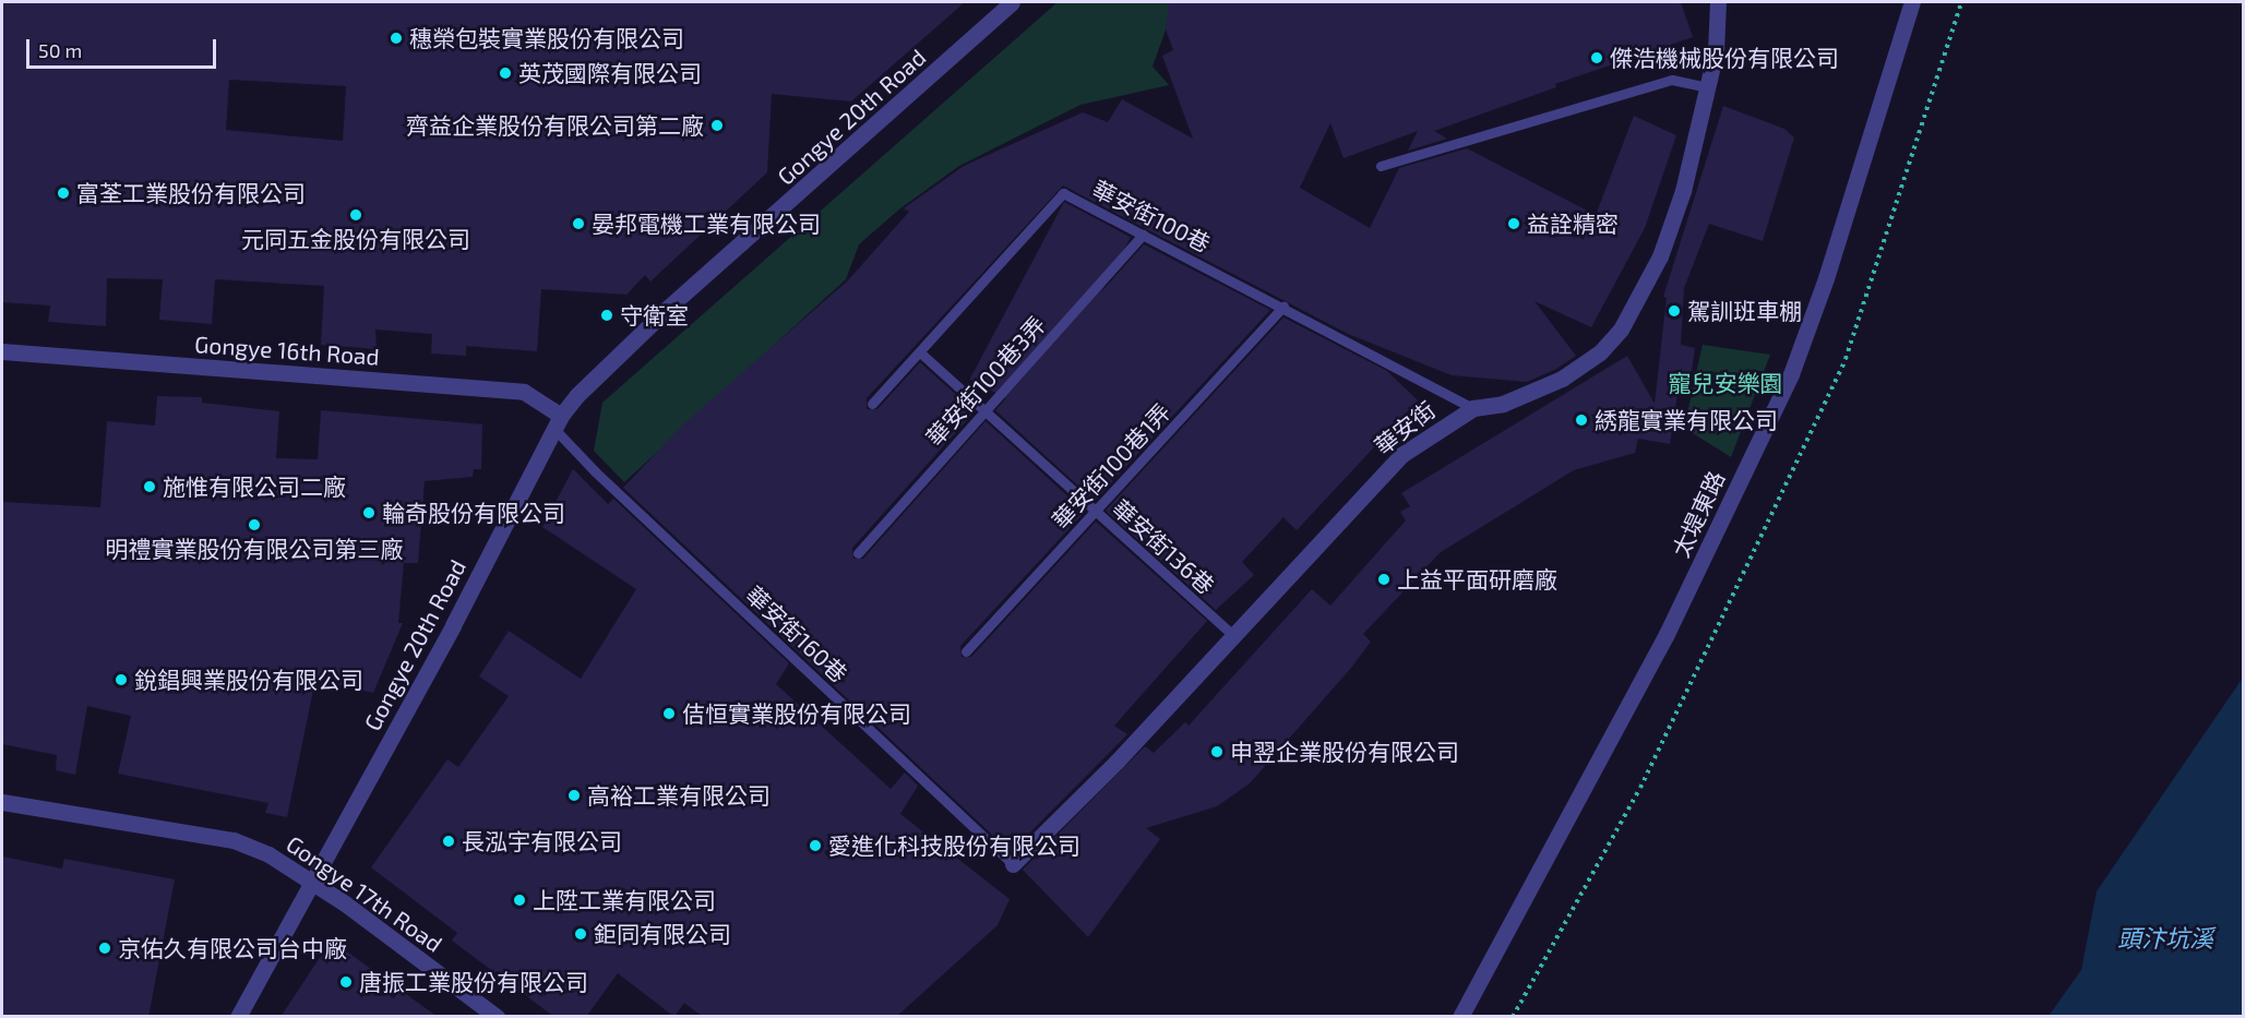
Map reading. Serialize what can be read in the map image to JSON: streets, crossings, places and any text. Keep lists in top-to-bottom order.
{
  "streets": {
    "street": [
      "Gongye 20th Road",
      "Gongye 16th Road",
      "華安街",
      "太堤東路",
      "Gongye 17th Road"
    ],
    "lane": [
      "華安街100巷",
      "華安街100巷3弄",
      "華安街100巷1弄",
      "華安街136巷",
      "華安街160巷"
    ]
  },
  "crossings": [
    ["Gongye 20th Road", "Gongye 16th Road"],
    ["Gongye 20th Road", "華安街160巷"],
    ["Gongye 20th Road", "Gongye 17th Road"],
    ["華安街100巷", "華安街100巷3弄"],
    ["華安街100巷", "華安街"],
    ["華安街100巷", "華安街100巷1弄"],
    ["華安街100巷", "華安街136巷"],
    ["Gongye 16th Road", "華安街160巷"],
    ["華安街100巷3弄", "華安街136巷"],
    ["華安街", "華安街136巷"],
    ["華安街", "華安街160巷"],
    ["華安街100巷1弄", "華安街136巷"]
  ],
  "water": ["頭汴坑溪"],
  "parks": ["寵兒安樂園"],
  "places": [
    "穗榮包裝實業股份有限公司",
    "傑浩機械股份有限公司",
    "英茂國際有限公司",
    "齊益企業股份有限公司第二廠",
    "富荃工業股份有限公司",
    "元同五金股份有限公司",
    "晏邦電機工業有限公司",
    "益詮精密",
    "駕訓班車棚",
    "守衛室",
    "綉龍實業有限公司",
    "施惟有限公司二廠",
    "輪奇股份有限公司",
    "明禮實業股份有限公司第三廠",
    "上益平面研磨廠",
    "銳錩興業股份有限公司",
    "佶恒實業股份有限公司",
    "申翌企業股份有限公司",
    "高裕工業有限公司",
    "長泓宇有限公司",
    "愛進化科技股份有限公司",
    "上陞工業有限公司",
    "鉅同有限公司",
    "京佑久有限公司台中廠",
    "唐振工業股份有限公司"
  ],
  "scale_bar": "50 m"
}
